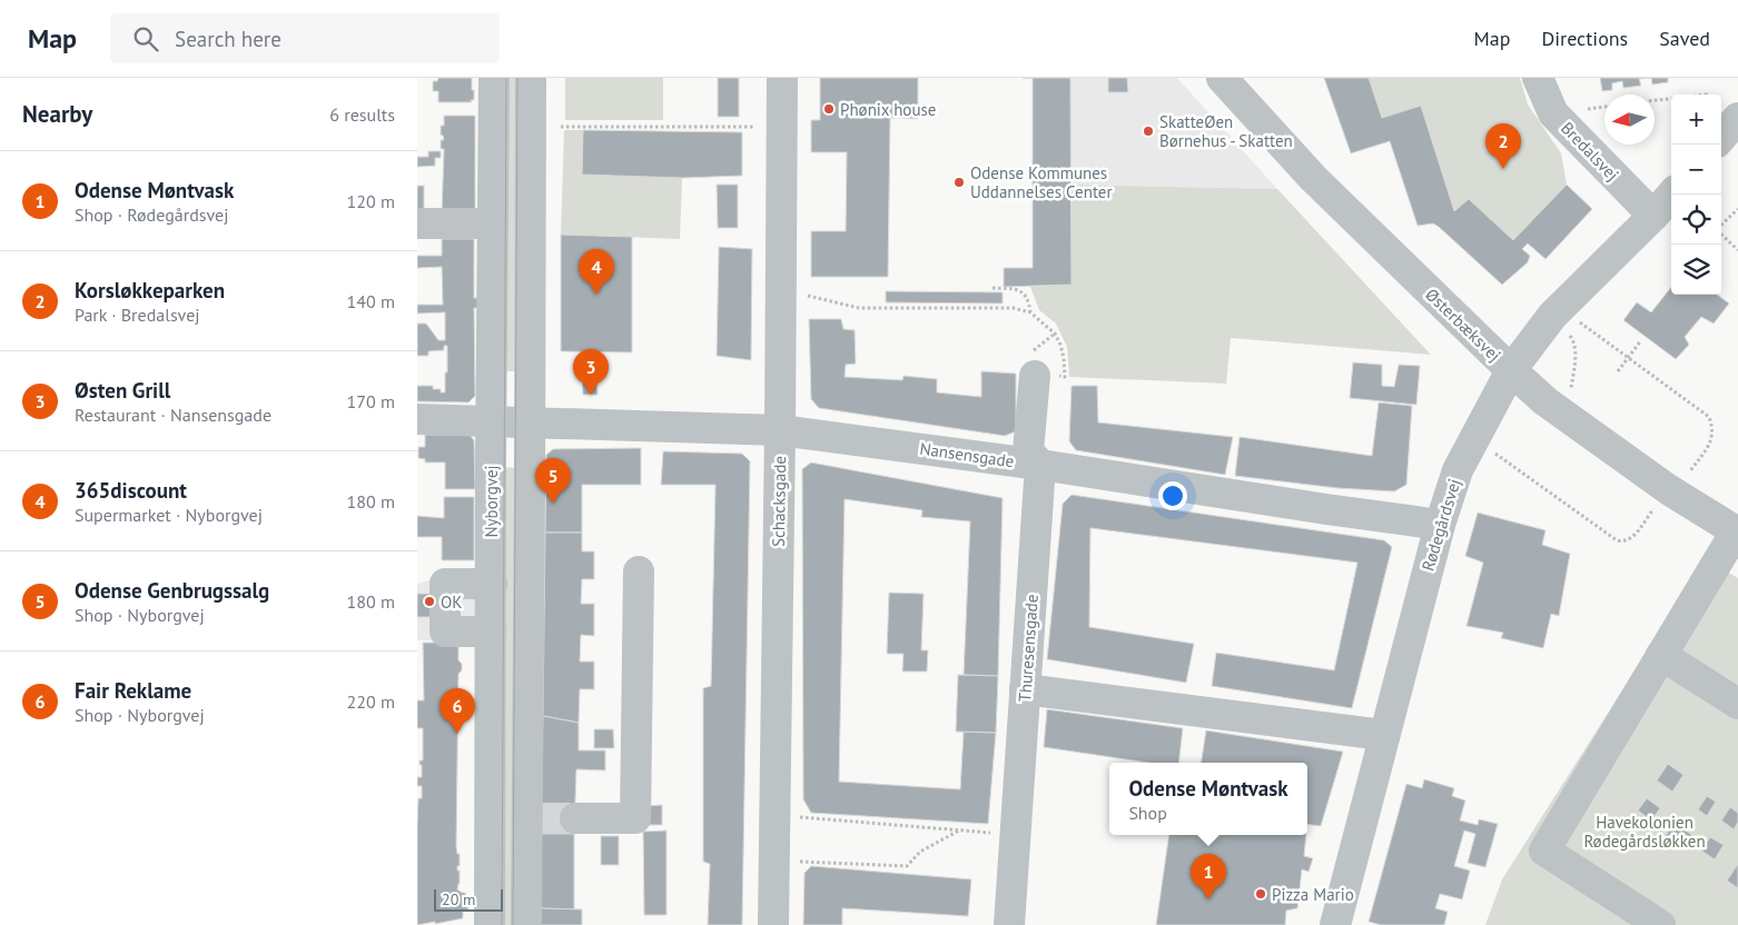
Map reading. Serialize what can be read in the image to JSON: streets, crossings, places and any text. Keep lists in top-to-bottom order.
{
  "streets": {
    "street": [
      "Bredalsvej",
      "Østerbæksvej",
      "Nansensgade",
      "Nyborgvej",
      "Schacksgade",
      "Rødegårdsvej",
      "Thuresensgade"
    ]
  },
  "crossings": [
    ["Bredalsvej", "Rødegårdsvej"],
    ["Østerbæksvej", "Rødegårdsvej"],
    ["Nansensgade", "Nyborgvej"],
    ["Nansensgade", "Schacksgade"],
    ["Nansensgade", "Rødegårdsvej"],
    ["Nansensgade", "Thuresensgade"]
  ],
  "parks": ["Havekolonien Rødegårdsløkken"],
  "places": [
    "Phønix house",
    "SkatteØen Børnehus - Skatten",
    "Odense Kommunes Uddannelses Center",
    "OK",
    "Pizza Mario"
  ],
  "scale_bar": "20 m",
  "north": "left",
  "page": {
    "header": "Map",
    "search": "Search here",
    "nav": ["Map", "Directions", "Saved"],
    "heading": ["Nearby", "6 results"],
    "map_buttons": ["+", "−"],
    "pins": [
      "2",
      "4",
      "3",
      "5",
      "6",
      "1"
    ],
    "list": [
      {
        "mark": "1",
        "name": "Odense Møntvask",
        "note": "Shop · Rødegårdsvej",
        "value": "120 m"
      },
      {
        "mark": "2",
        "name": "Korsløkkeparken",
        "note": "Park · Bredalsvej",
        "value": "140 m"
      },
      {
        "mark": "3",
        "name": "Østen Grill",
        "note": "Restaurant · Nansensgade",
        "value": "170 m"
      },
      {
        "mark": "4",
        "name": "365discount",
        "note": "Supermarket · Nyborgvej",
        "value": "180 m"
      },
      {
        "mark": "5",
        "name": "Odense Genbrugssalg",
        "note": "Shop · Nyborgvej",
        "value": "180 m"
      },
      {
        "mark": "6",
        "name": "Fair Reklame",
        "note": "Shop · Nyborgvej",
        "value": "220 m"
      }
    ],
    "popup": ["Odense Møntvask", "Shop"],
    "scale": "20 m"
  }
}
